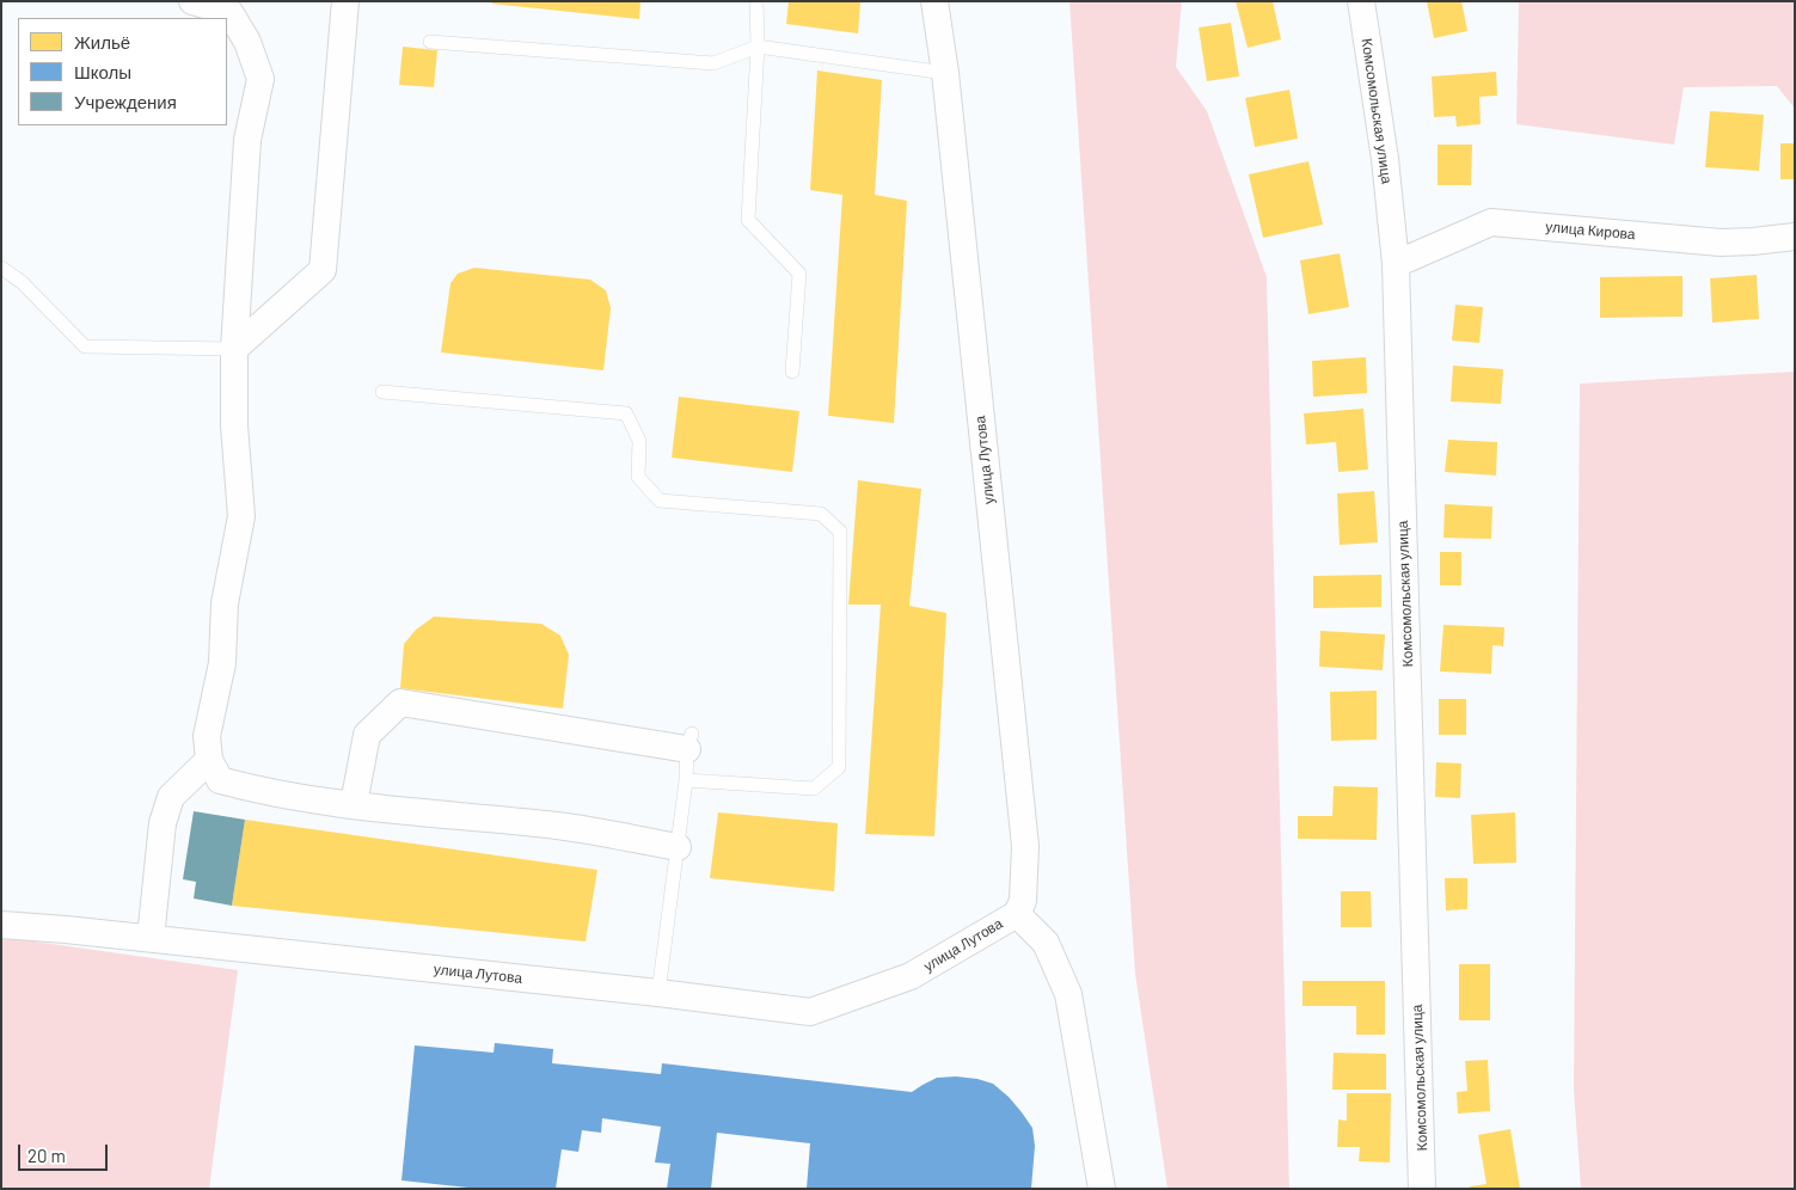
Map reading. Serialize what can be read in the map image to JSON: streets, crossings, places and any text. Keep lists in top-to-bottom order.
{
  "streets": {
    "street": ["Комсомольская улица", "улица Кирова", "улица Лутова"]
  },
  "crossings": [
    ["Комсомольская улица", "улица Кирова"]
  ],
  "legend": ["Жильё", "Школы", "Учреждения"],
  "scale_bar": "20 m"
}
